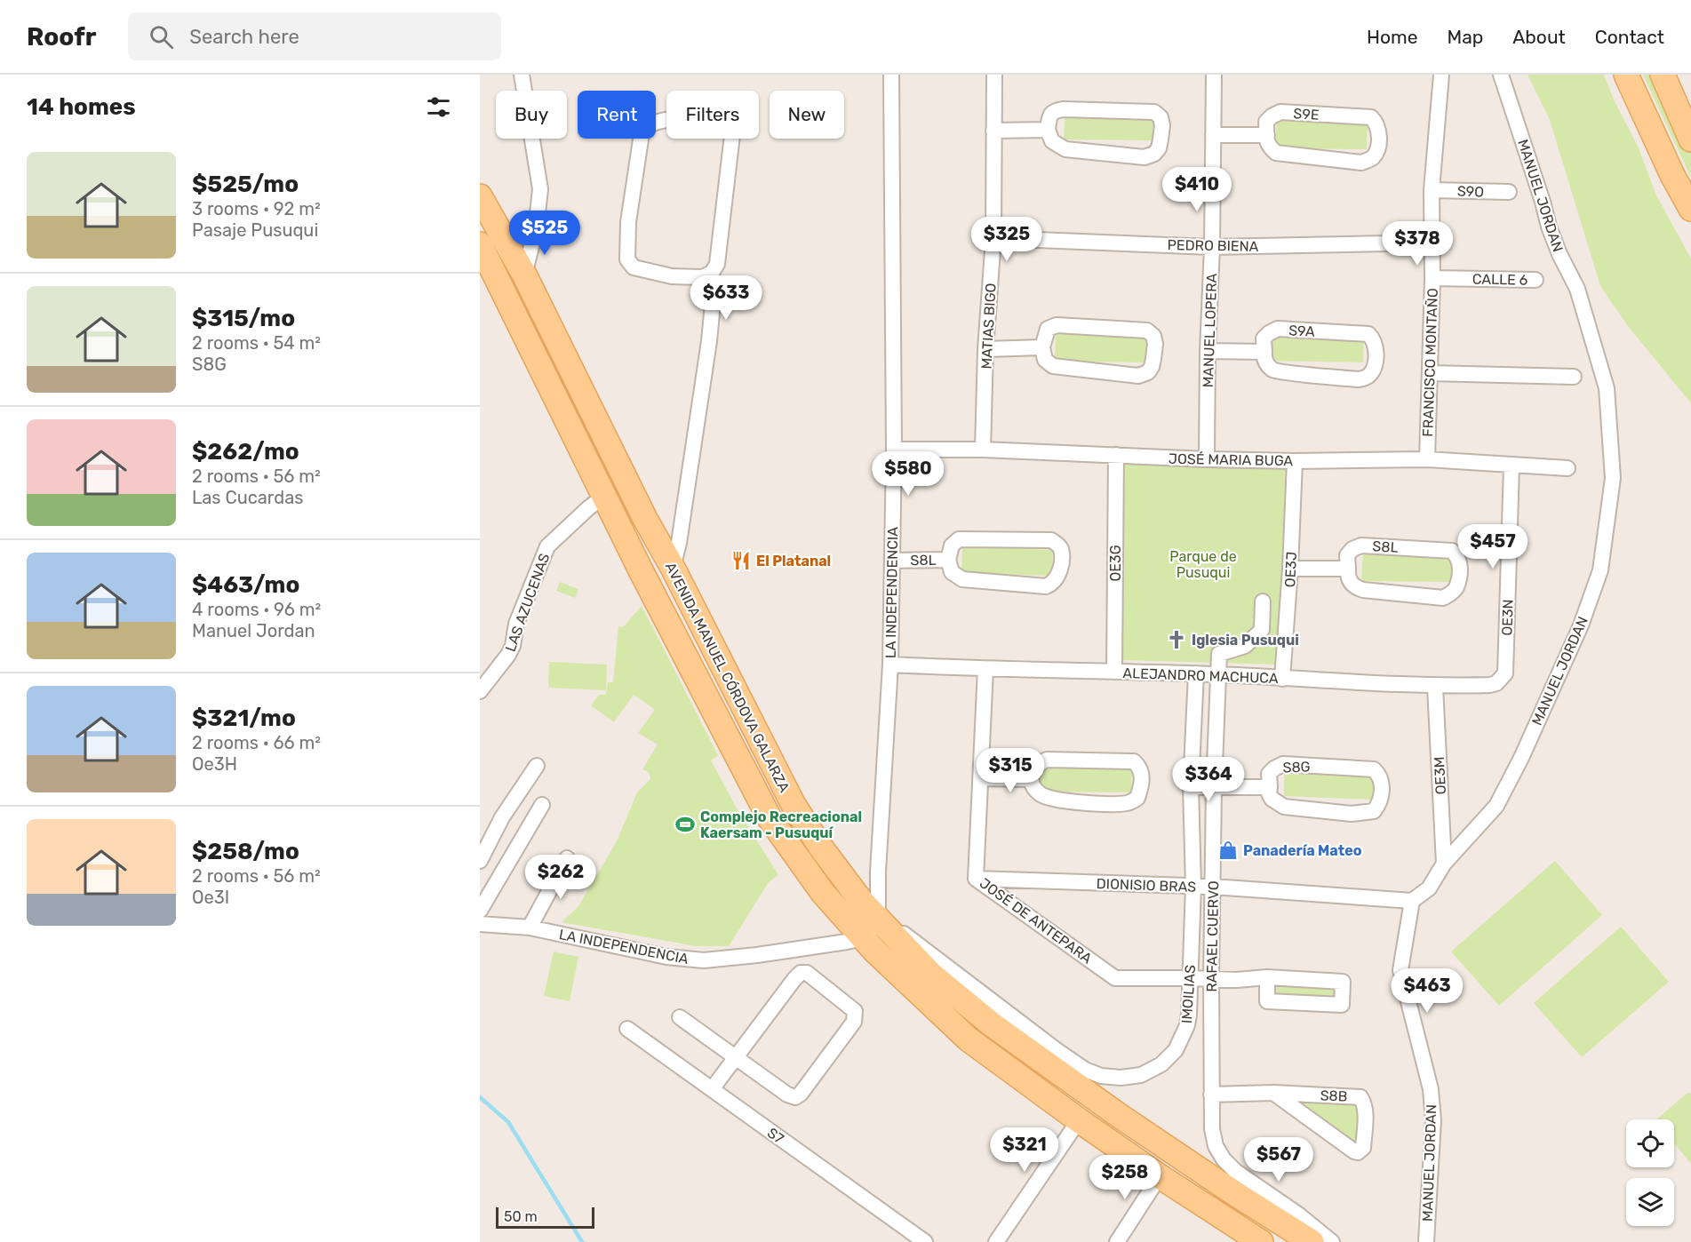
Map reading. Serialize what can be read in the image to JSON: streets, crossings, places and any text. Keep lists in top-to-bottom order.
{
  "streets": {
    "main road": ["AVENIDA MANUEL CÓRDOVA GALARZA"],
    "street": [
      "S9E",
      "S9O",
      "MANUEL JORDAN",
      "PEDRO BIENA",
      "CALLE 6",
      "MATIAS BIGO",
      "MANUEL LOPERA",
      "S9A",
      "FRANCISCO MONTAÑO",
      "JOSÉ MARIA BUGA",
      "S8L",
      "OE3G",
      "OE3J",
      "LA INDEPENDENCIA",
      "LAS AZUCENAS",
      "OE3N",
      "ALEJANDRO MACHUCA",
      "S8G",
      "OE3M",
      "DIONISIO BRAS",
      "JOSÉ DE ANTEPARA",
      "RAFAEL CUERVO",
      "IMOILIAS",
      "S8B",
      "S7"
    ]
  },
  "crossings": [
    ["S9O", "FRANCISCO MONTAÑO"],
    ["MANUEL JORDAN", "OE3M"],
    ["MANUEL JORDAN", "DIONISIO BRAS"],
    ["PEDRO BIENA", "MATIAS BIGO"],
    ["PEDRO BIENA", "MANUEL LOPERA"],
    ["PEDRO BIENA", "FRANCISCO MONTAÑO"],
    ["CALLE 6", "FRANCISCO MONTAÑO"],
    ["MATIAS BIGO", "JOSÉ MARIA BUGA"],
    ["MANUEL LOPERA", "JOSÉ MARIA BUGA"],
    ["FRANCISCO MONTAÑO", "JOSÉ MARIA BUGA"],
    ["JOSÉ MARIA BUGA", "OE3G"],
    ["JOSÉ MARIA BUGA", "OE3J"],
    ["JOSÉ MARIA BUGA", "LA INDEPENDENCIA"],
    ["JOSÉ MARIA BUGA", "OE3N"],
    ["S8L", "LA INDEPENDENCIA"],
    ["OE3G", "ALEJANDRO MACHUCA"],
    ["OE3J", "ALEJANDRO MACHUCA"],
    ["LA INDEPENDENCIA", "ALEJANDRO MACHUCA"],
    ["LA INDEPENDENCIA", "AVENIDA MANUEL CÓRDOVA GALARZA"],
    ["LA INDEPENDENCIA", "IMOILIAS"],
    ["LAS AZUCENAS", "AVENIDA MANUEL CÓRDOVA GALARZA"],
    ["OE3N", "ALEJANDRO MACHUCA"],
    ["ALEJANDRO MACHUCA", "OE3M"],
    ["ALEJANDRO MACHUCA", "JOSÉ DE ANTEPARA"],
    ["ALEJANDRO MACHUCA", "RAFAEL CUERVO"],
    ["ALEJANDRO MACHUCA", "IMOILIAS"],
    ["AVENIDA MANUEL CÓRDOVA GALARZA", "IMOILIAS"],
    ["S8G", "RAFAEL CUERVO"],
    ["S8G", "IMOILIAS"],
    ["DIONISIO BRAS", "JOSÉ DE ANTEPARA"],
    ["DIONISIO BRAS", "RAFAEL CUERVO"],
    ["DIONISIO BRAS", "IMOILIAS"],
    ["JOSÉ DE ANTEPARA", "RAFAEL CUERVO"],
    ["JOSÉ DE ANTEPARA", "IMOILIAS"],
    ["RAFAEL CUERVO", "S8B"]
  ],
  "parks": ["Parque de Pusuqui"],
  "places": {
    "restaurant": ["El Platanal"],
    "church": ["Iglesia Pusuqui"],
    "sports": ["Complejo Recreacional Kaersam - Pusuquí"],
    "shop": ["Panadería Mateo"]
  },
  "scale_bar": "50 m",
  "page": {
    "header": "Roofr",
    "search": "Search here",
    "nav": [
      "Home",
      "Map",
      "About",
      "Contact"
    ],
    "heading": "14 homes",
    "chip": [
      "Buy",
      "Rent",
      "Filters",
      "New"
    ],
    "list": [
      {
        "name": "$525/mo",
        "note": "3 rooms · 92 m² · Pasaje Pusuqui"
      },
      {
        "name": "$315/mo",
        "note": "2 rooms · 54 m² · S8G"
      },
      {
        "name": "$262/mo",
        "note": "2 rooms · 56 m² · Las Cucardas"
      },
      {
        "name": "$463/mo",
        "note": "4 rooms · 96 m² · Manuel Jordan"
      },
      {
        "name": "$321/mo",
        "note": "2 rooms · 66 m² · Oe3H"
      },
      {
        "name": "$258/mo",
        "note": "2 rooms · 56 m² · Oe3I"
      }
    ],
    "price": [
      "$410",
      "$525",
      "$325",
      "$378",
      "$633",
      "$580",
      "$457",
      "$315",
      "$364",
      "$262",
      "$463",
      "$321",
      "$567",
      "$258"
    ],
    "scale": "50 m"
  }
}
